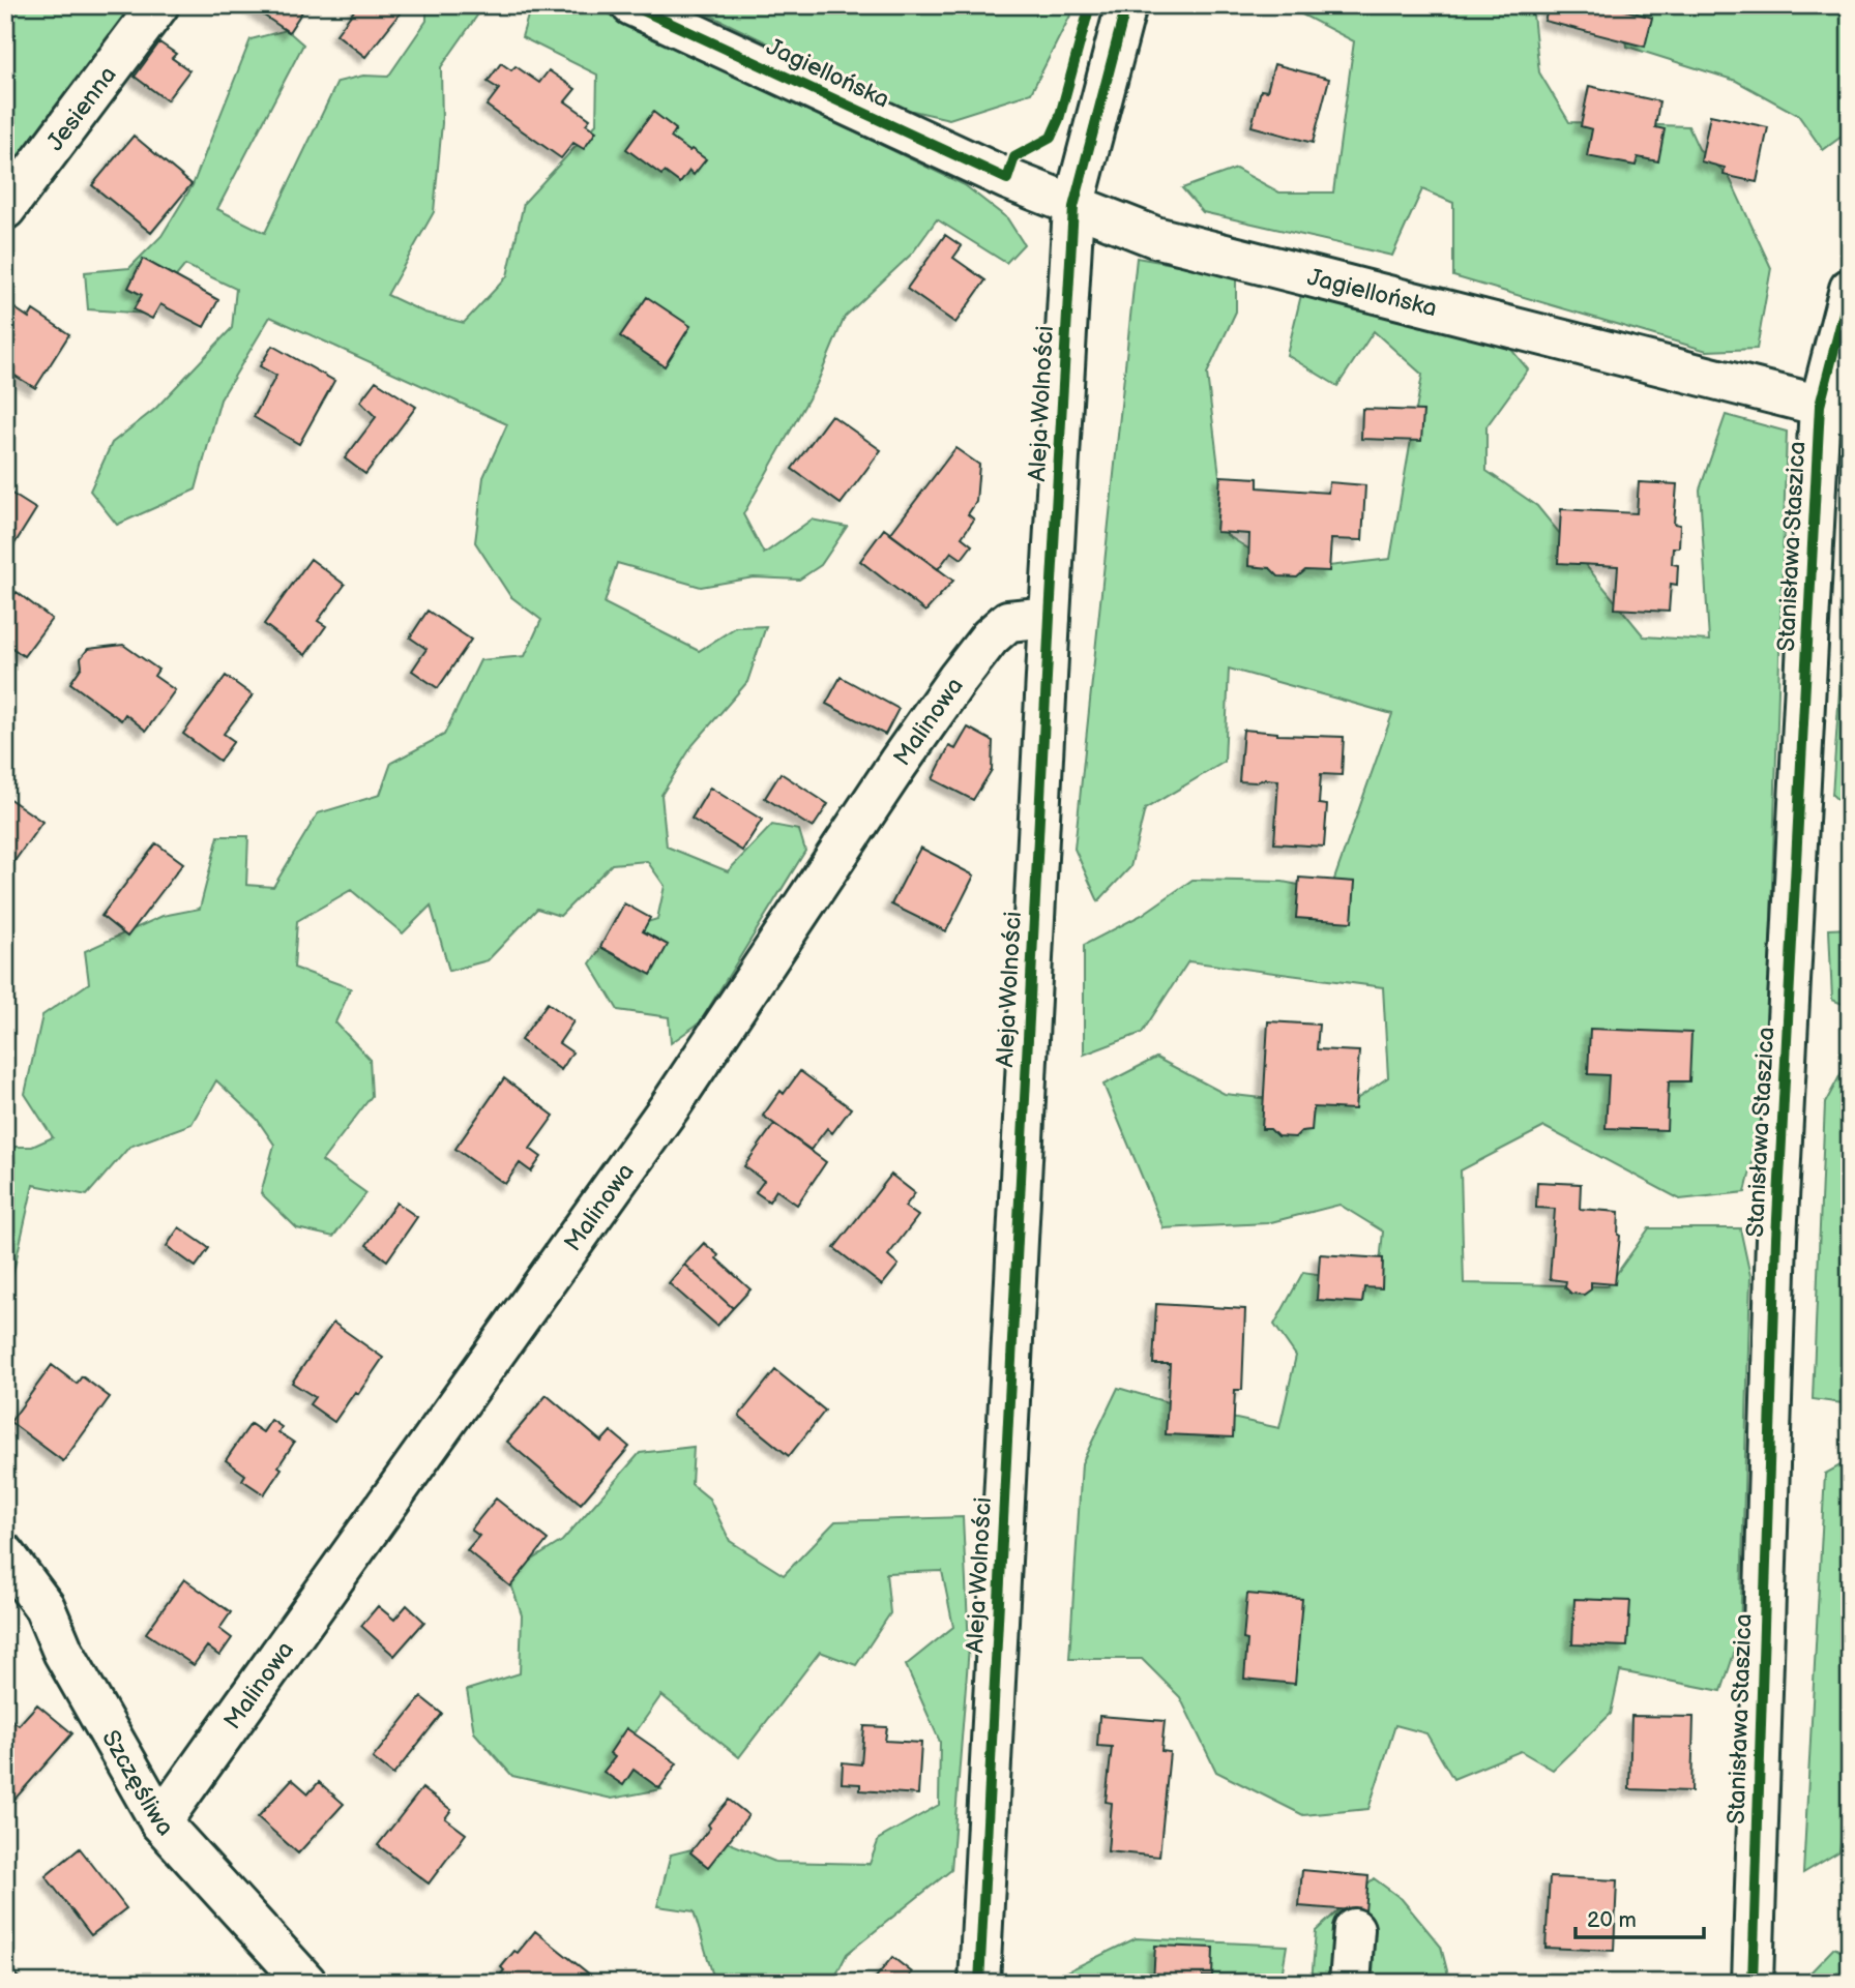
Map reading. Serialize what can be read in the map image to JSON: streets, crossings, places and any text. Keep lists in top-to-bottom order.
{
  "streets": {
    "street": [
      "Jagiellońska",
      "Jesienna",
      "Aleja Wolności",
      "Stanisława Staszica",
      "Malinowa",
      "Szczęśliwa"
    ]
  },
  "crossings": [
    ["Jagiellońska", "Aleja Wolności"],
    ["Jagiellońska", "Stanisława Staszica"],
    ["Aleja Wolności", "Malinowa"],
    ["Malinowa", "Szczęśliwa"]
  ],
  "scale_bar": "20 m"
}
